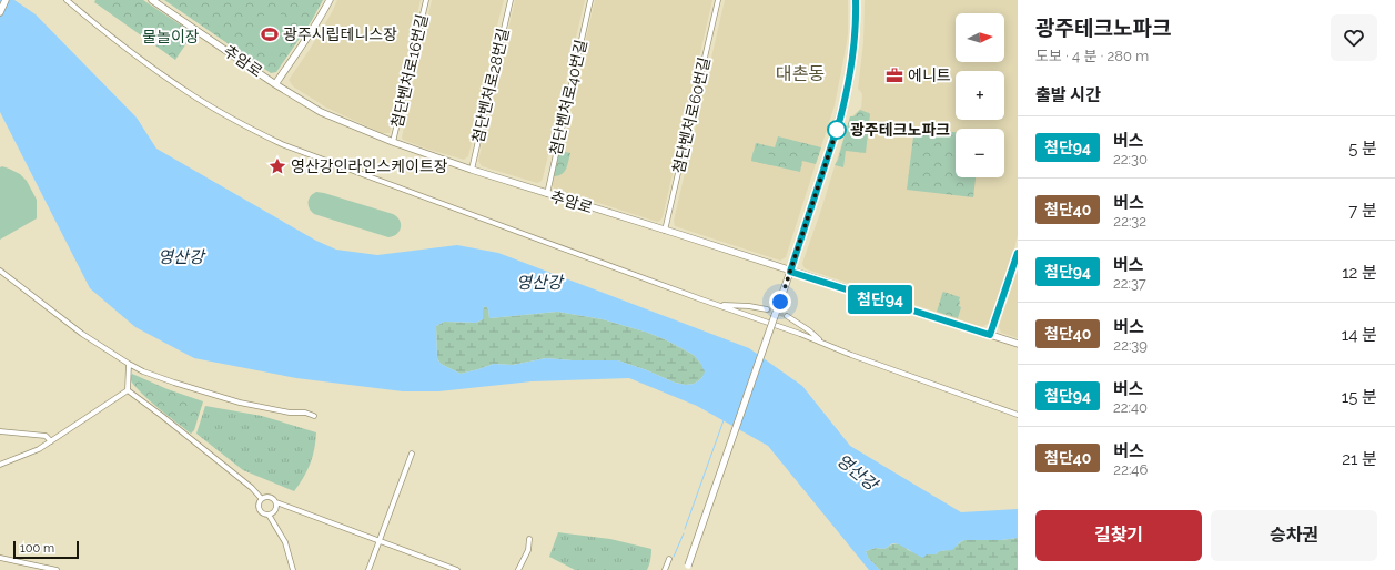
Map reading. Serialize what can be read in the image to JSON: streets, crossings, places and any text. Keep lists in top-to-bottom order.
{
  "streets": {
    "street": [
      "추암로",
      "첨단벤처로16번길",
      "첨단벤처로28번길",
      "첨단벤처로40번길",
      "첨단벤처로60번길"
    ]
  },
  "crossings": [
    ["추암로", "첨단벤처로16번길"],
    ["추암로", "첨단벤처로28번길"],
    ["추암로", "첨단벤처로40번길"],
    ["추암로", "첨단벤처로60번길"]
  ],
  "districts": ["대촌동"],
  "water": ["영산강"],
  "parks": ["물놀이장"],
  "places": {
    "sports": ["광주시립테니스장"],
    "office": ["에니트"],
    "other": ["광주테크노파크"],
    "place": ["영산강인라인스케이트장"]
  },
  "lines": ["bus line 첨단94"],
  "scale_bar": "100 m",
  "north": "right",
  "page": {
    "on_map": "첨단94",
    "heading": [
      ["광주테크노파크", "도보 · 4 분 · 280 m"],
      "출발 시간"
    ],
    "map_buttons": ["+", "−"],
    "list": [
      {
        "mark": "첨단94",
        "name": "버스",
        "note": "22:30",
        "value": "5 분"
      },
      {
        "mark": "첨단40",
        "name": "버스",
        "note": "22:32",
        "value": "7 분"
      },
      {
        "mark": "첨단94",
        "name": "버스",
        "note": "22:37",
        "value": "12 분"
      },
      {
        "mark": "첨단40",
        "name": "버스",
        "note": "22:39",
        "value": "14 분"
      },
      {
        "mark": "첨단94",
        "name": "버스",
        "note": "22:40",
        "value": "15 분"
      },
      {
        "mark": "첨단40",
        "name": "버스",
        "note": "22:46",
        "value": "21 분"
      }
    ],
    "buttons": ["길찾기", "승차권"],
    "scale": "100 m"
  }
}
